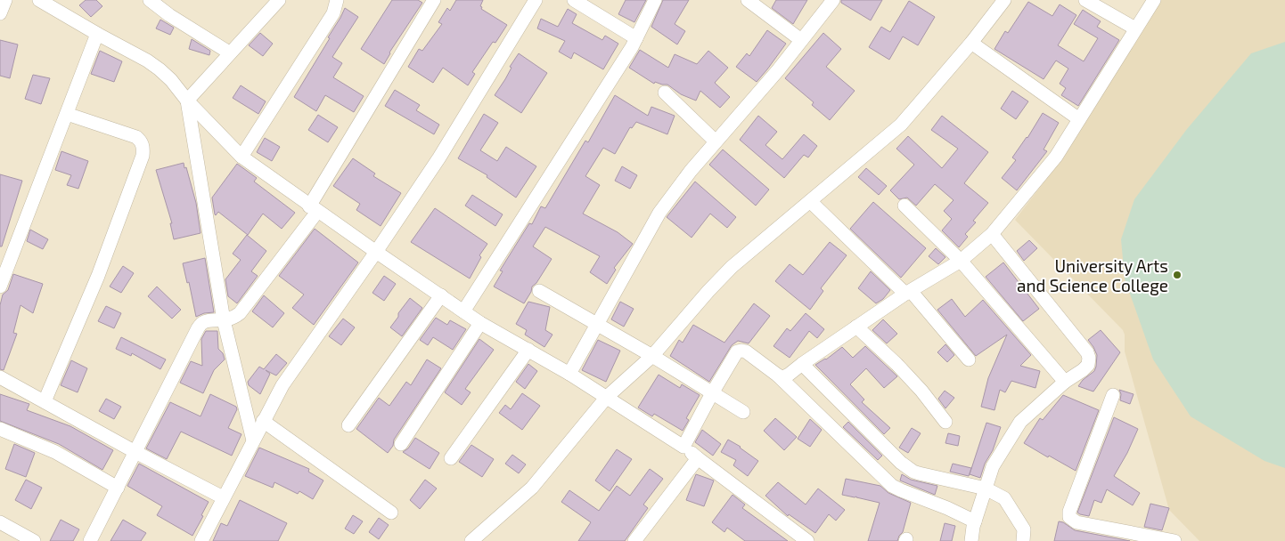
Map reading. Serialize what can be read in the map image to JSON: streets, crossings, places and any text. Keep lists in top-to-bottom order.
{
  "places": ["University Arts and Science College"]
}
